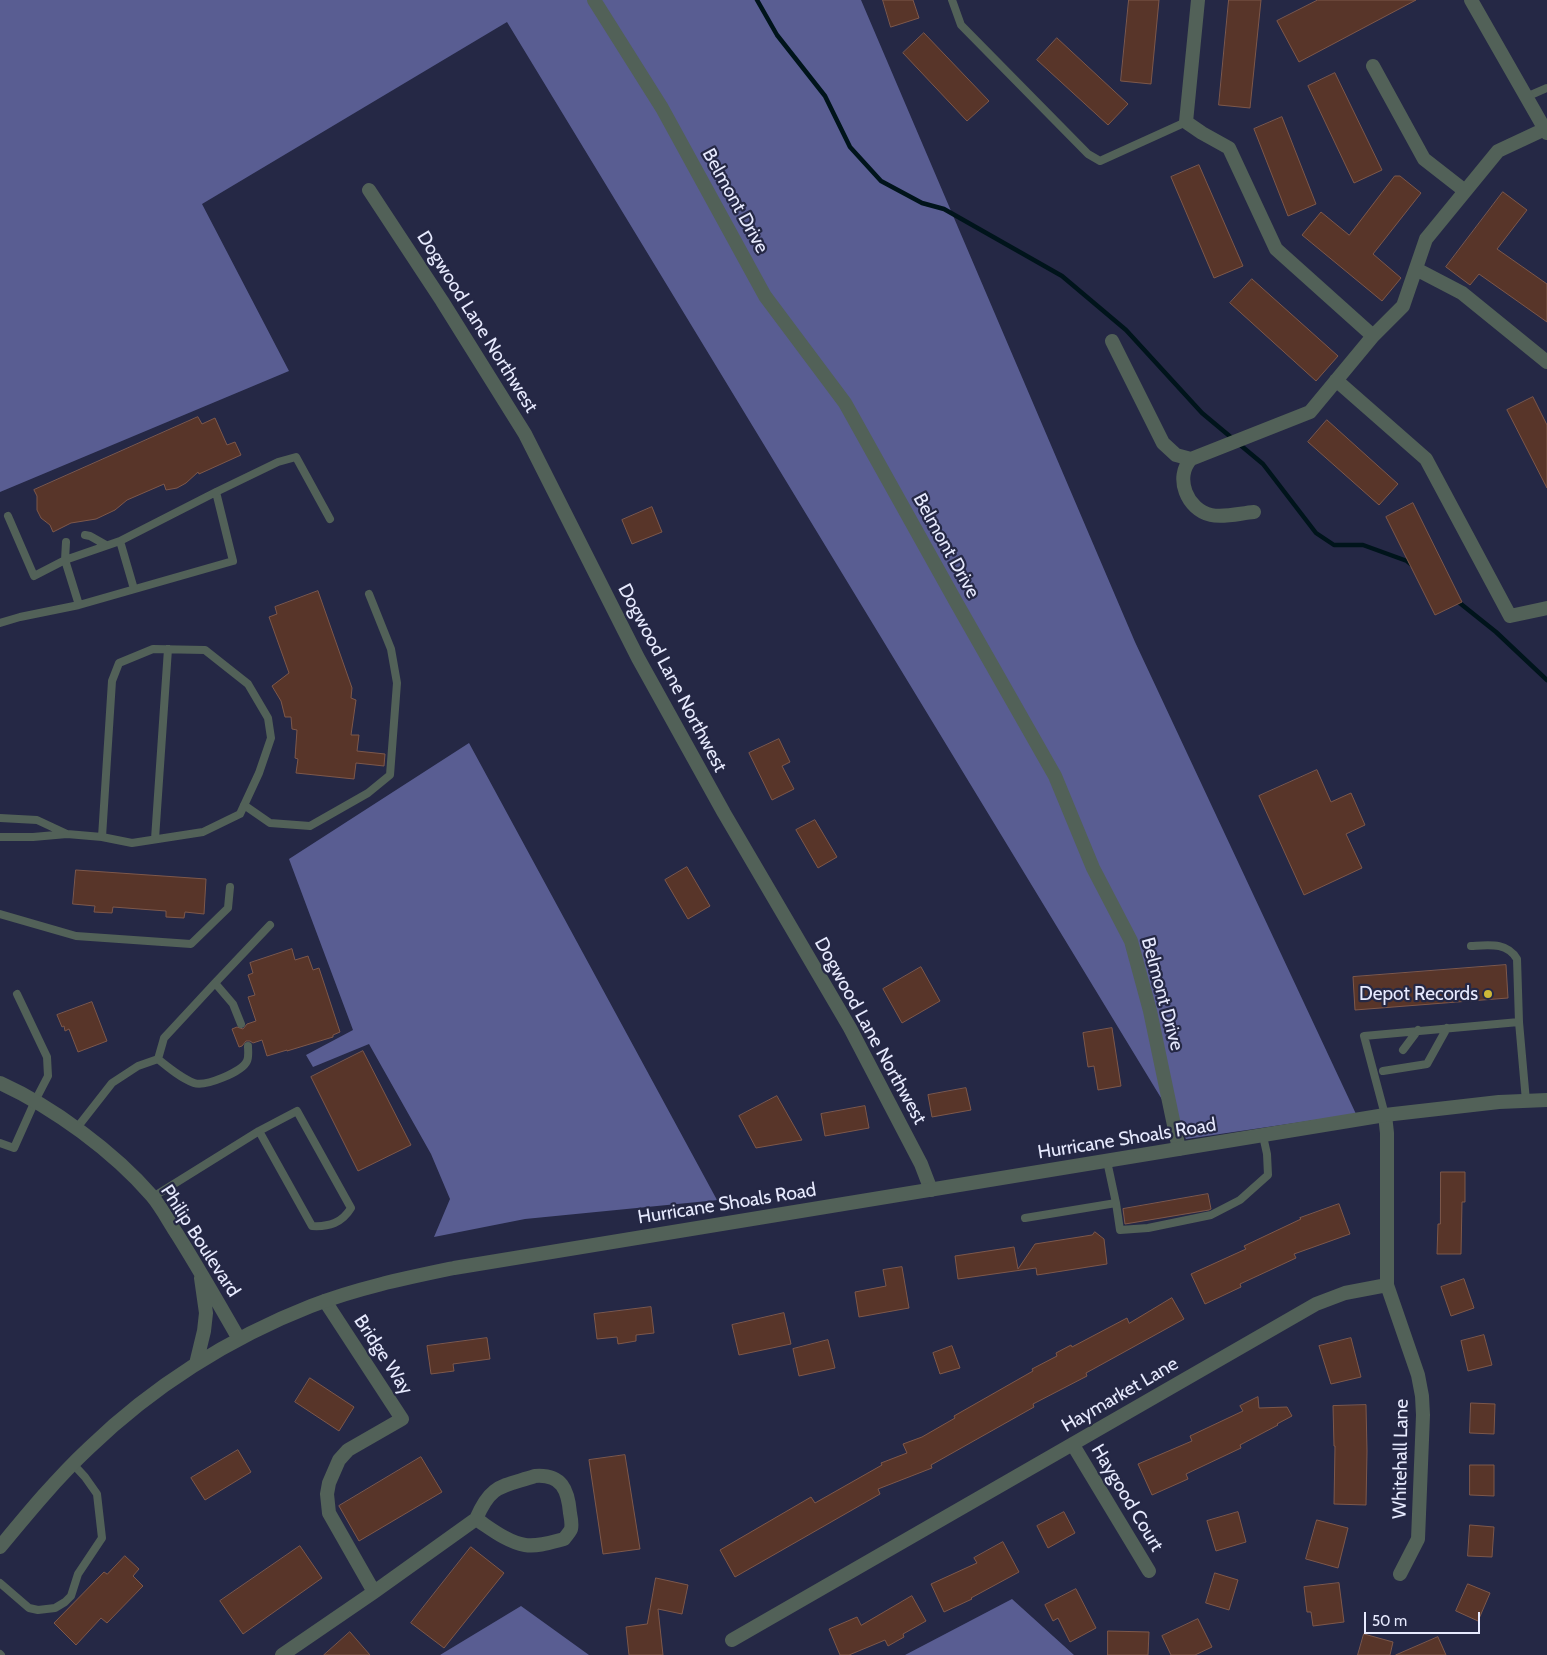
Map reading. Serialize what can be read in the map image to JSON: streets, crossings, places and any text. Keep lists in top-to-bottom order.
{
  "streets": {
    "street": [
      "Belmont Drive",
      "Dogwood Lane Northwest",
      "Hurricane Shoals Road",
      "Philip Boulevard",
      "Bridge Way",
      "Haymarket Lane",
      "Whitehall Lane",
      "Haygood Court"
    ]
  },
  "crossings": [
    ["Belmont Drive", "Hurricane Shoals Road"],
    ["Dogwood Lane Northwest", "Hurricane Shoals Road"],
    ["Hurricane Shoals Road", "Philip Boulevard"],
    ["Hurricane Shoals Road", "Bridge Way"],
    ["Haymarket Lane", "Whitehall Lane"],
    ["Haymarket Lane", "Haygood Court"]
  ],
  "places": ["Depot Records"],
  "scale_bar": "50 m"
}
